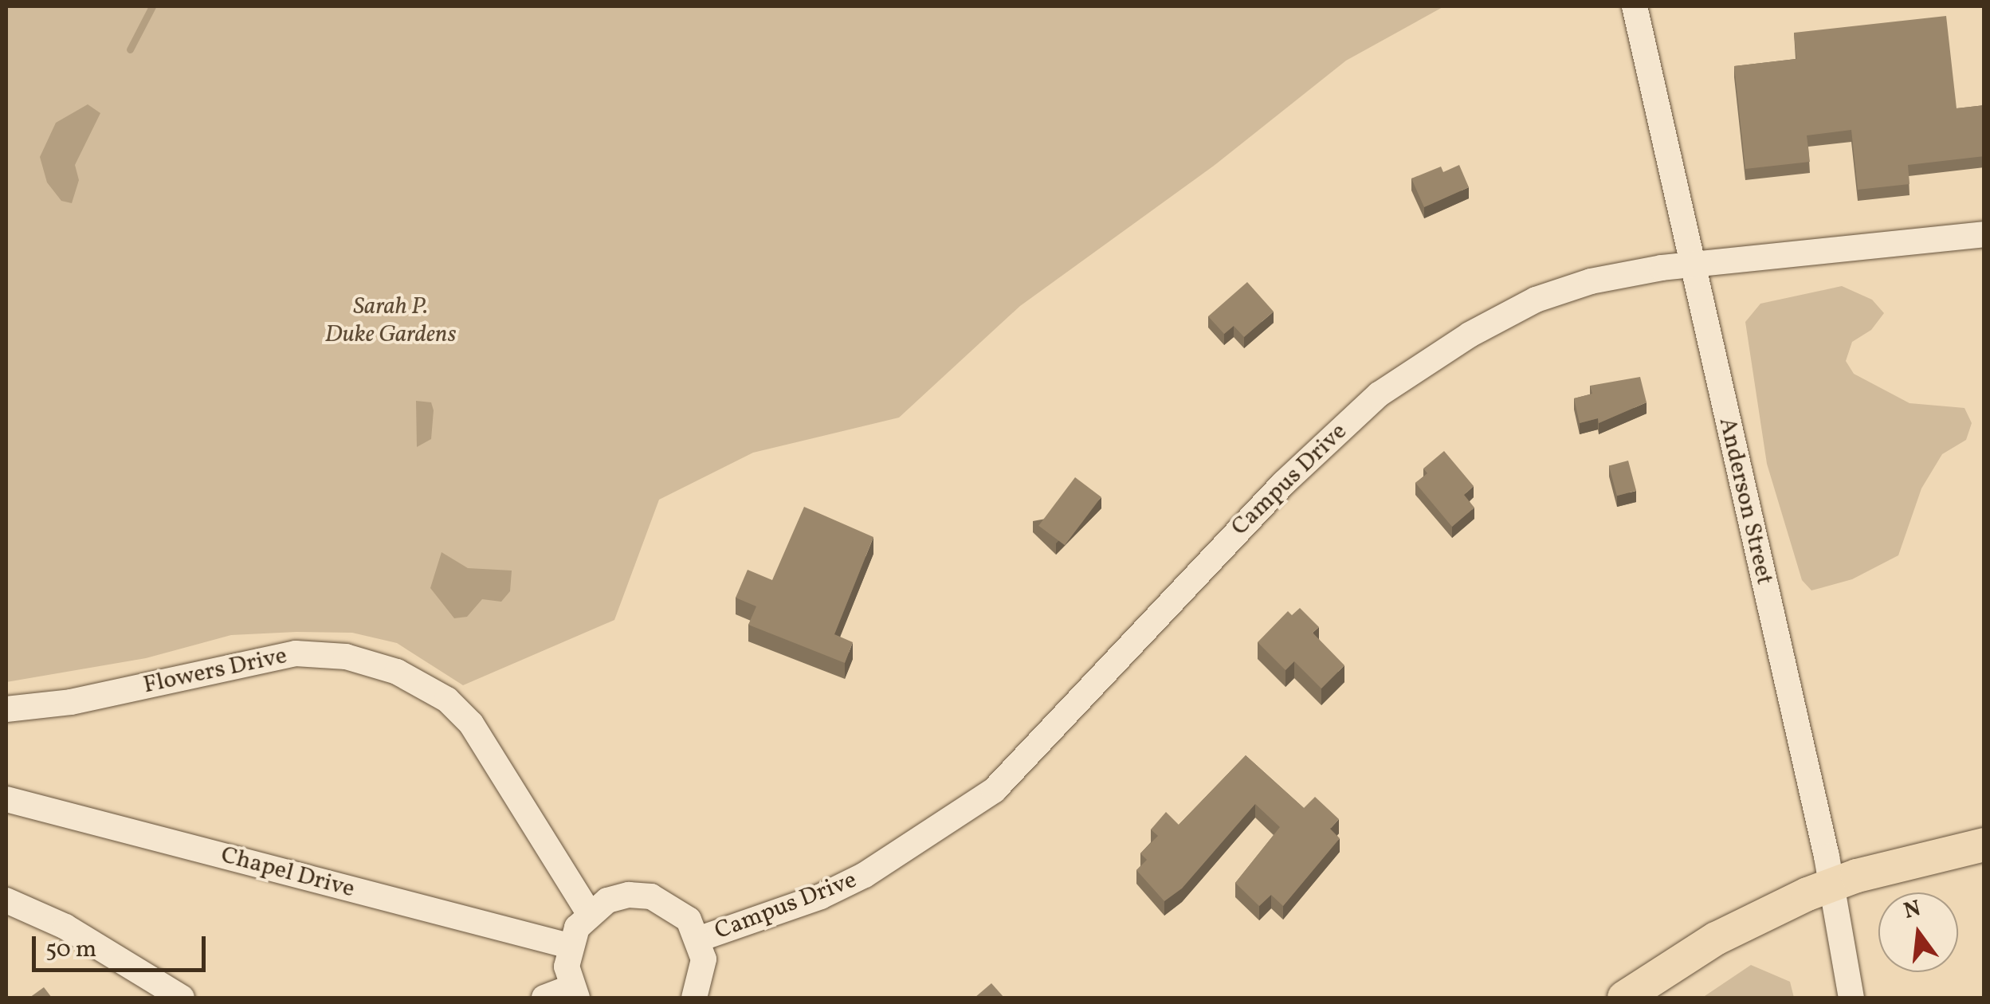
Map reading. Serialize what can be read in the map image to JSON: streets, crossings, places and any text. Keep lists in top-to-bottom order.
{
  "streets": {
    "street": [
      "Campus Drive",
      "Anderson Street",
      "Flowers Drive",
      "Chapel Drive"
    ]
  },
  "crossings": [
    ["Campus Drive", "Anderson Street"]
  ],
  "parks": ["Sarah P. Duke Gardens"],
  "scale_bar": "50 m",
  "north": "top"
}
